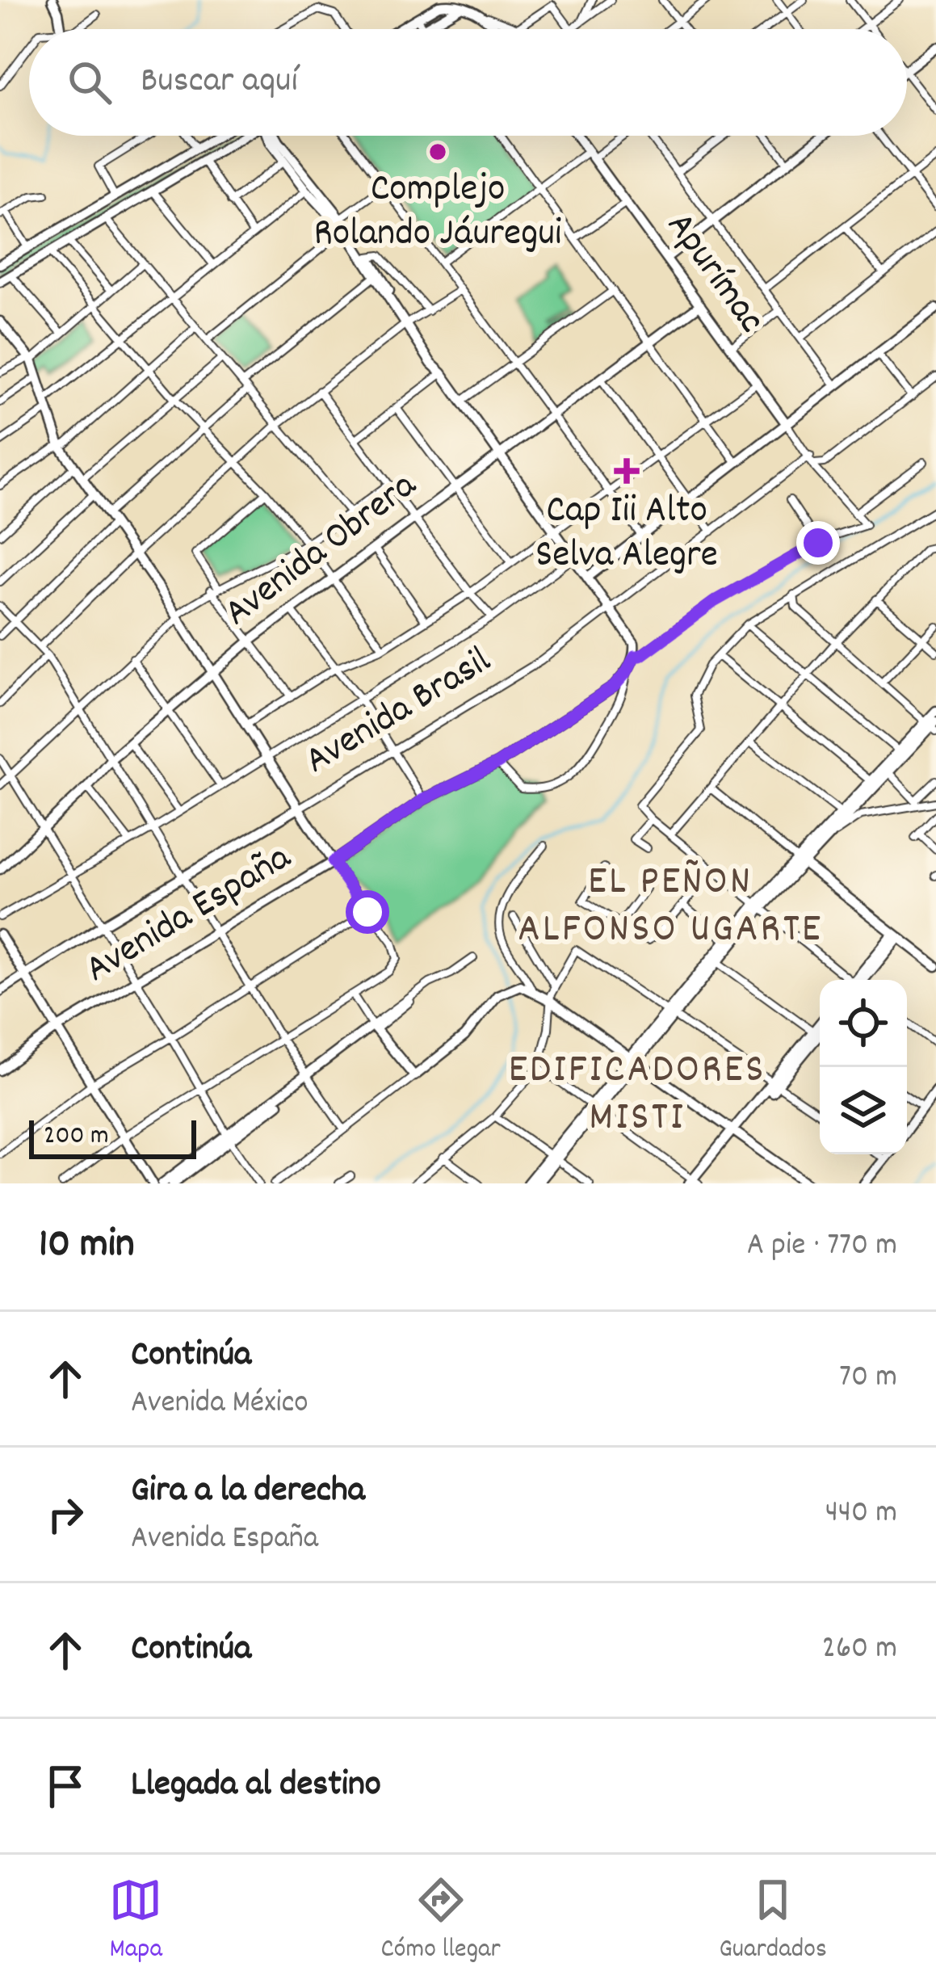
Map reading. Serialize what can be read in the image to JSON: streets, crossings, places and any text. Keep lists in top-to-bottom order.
{
  "streets": {
    "street": [
      "Apurímac",
      "Avenida Obrera",
      "Avenida Brasil",
      "Avenida España"
    ]
  },
  "crossings": [
    ["Apurímac", "Avenida Obrera"],
    ["Apurímac", "Avenida Brasil"]
  ],
  "districts": ["EL PEÑON ALFONSO UGARTE", "EDIFICADORES MISTI"],
  "places": {
    "other": ["Complejo Rolando Jáuregui"],
    "health": ["Cap Iii Alto Selva Alegre"]
  },
  "scale_bar": "200 m",
  "page": {
    "search": "Buscar aquí",
    "scale": "200 m",
    "heading": ["10 min", "A pie · 770 m"],
    "list": [
      ["Continúa", "Avenida México", "70 m"],
      ["Gira a la derecha", "Avenida España", "440 m"],
      ["Continúa", "260 m"],
      "Llegada al destino"
    ],
    "nav": ["Mapa", "Cómo llegar", "Guardados"]
  }
}
